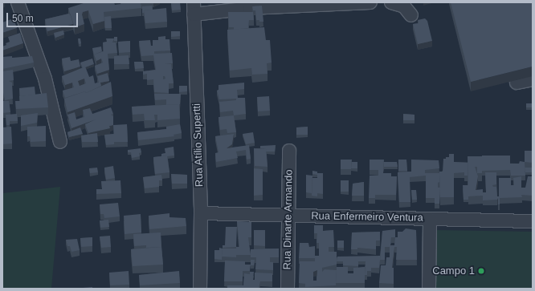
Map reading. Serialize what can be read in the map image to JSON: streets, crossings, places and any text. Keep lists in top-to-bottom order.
{
  "streets": {
    "street": ["Rua Atílio Supertti", "Rua Enfermeiro Ventura", "Rua Dinarte Armando"]
  },
  "crossings": [
    ["Rua Atílio Supertti", "Rua Enfermeiro Ventura"],
    ["Rua Enfermeiro Ventura", "Rua Dinarte Armando"]
  ],
  "places": ["Campo 1"],
  "scale_bar": "50 m"
}
